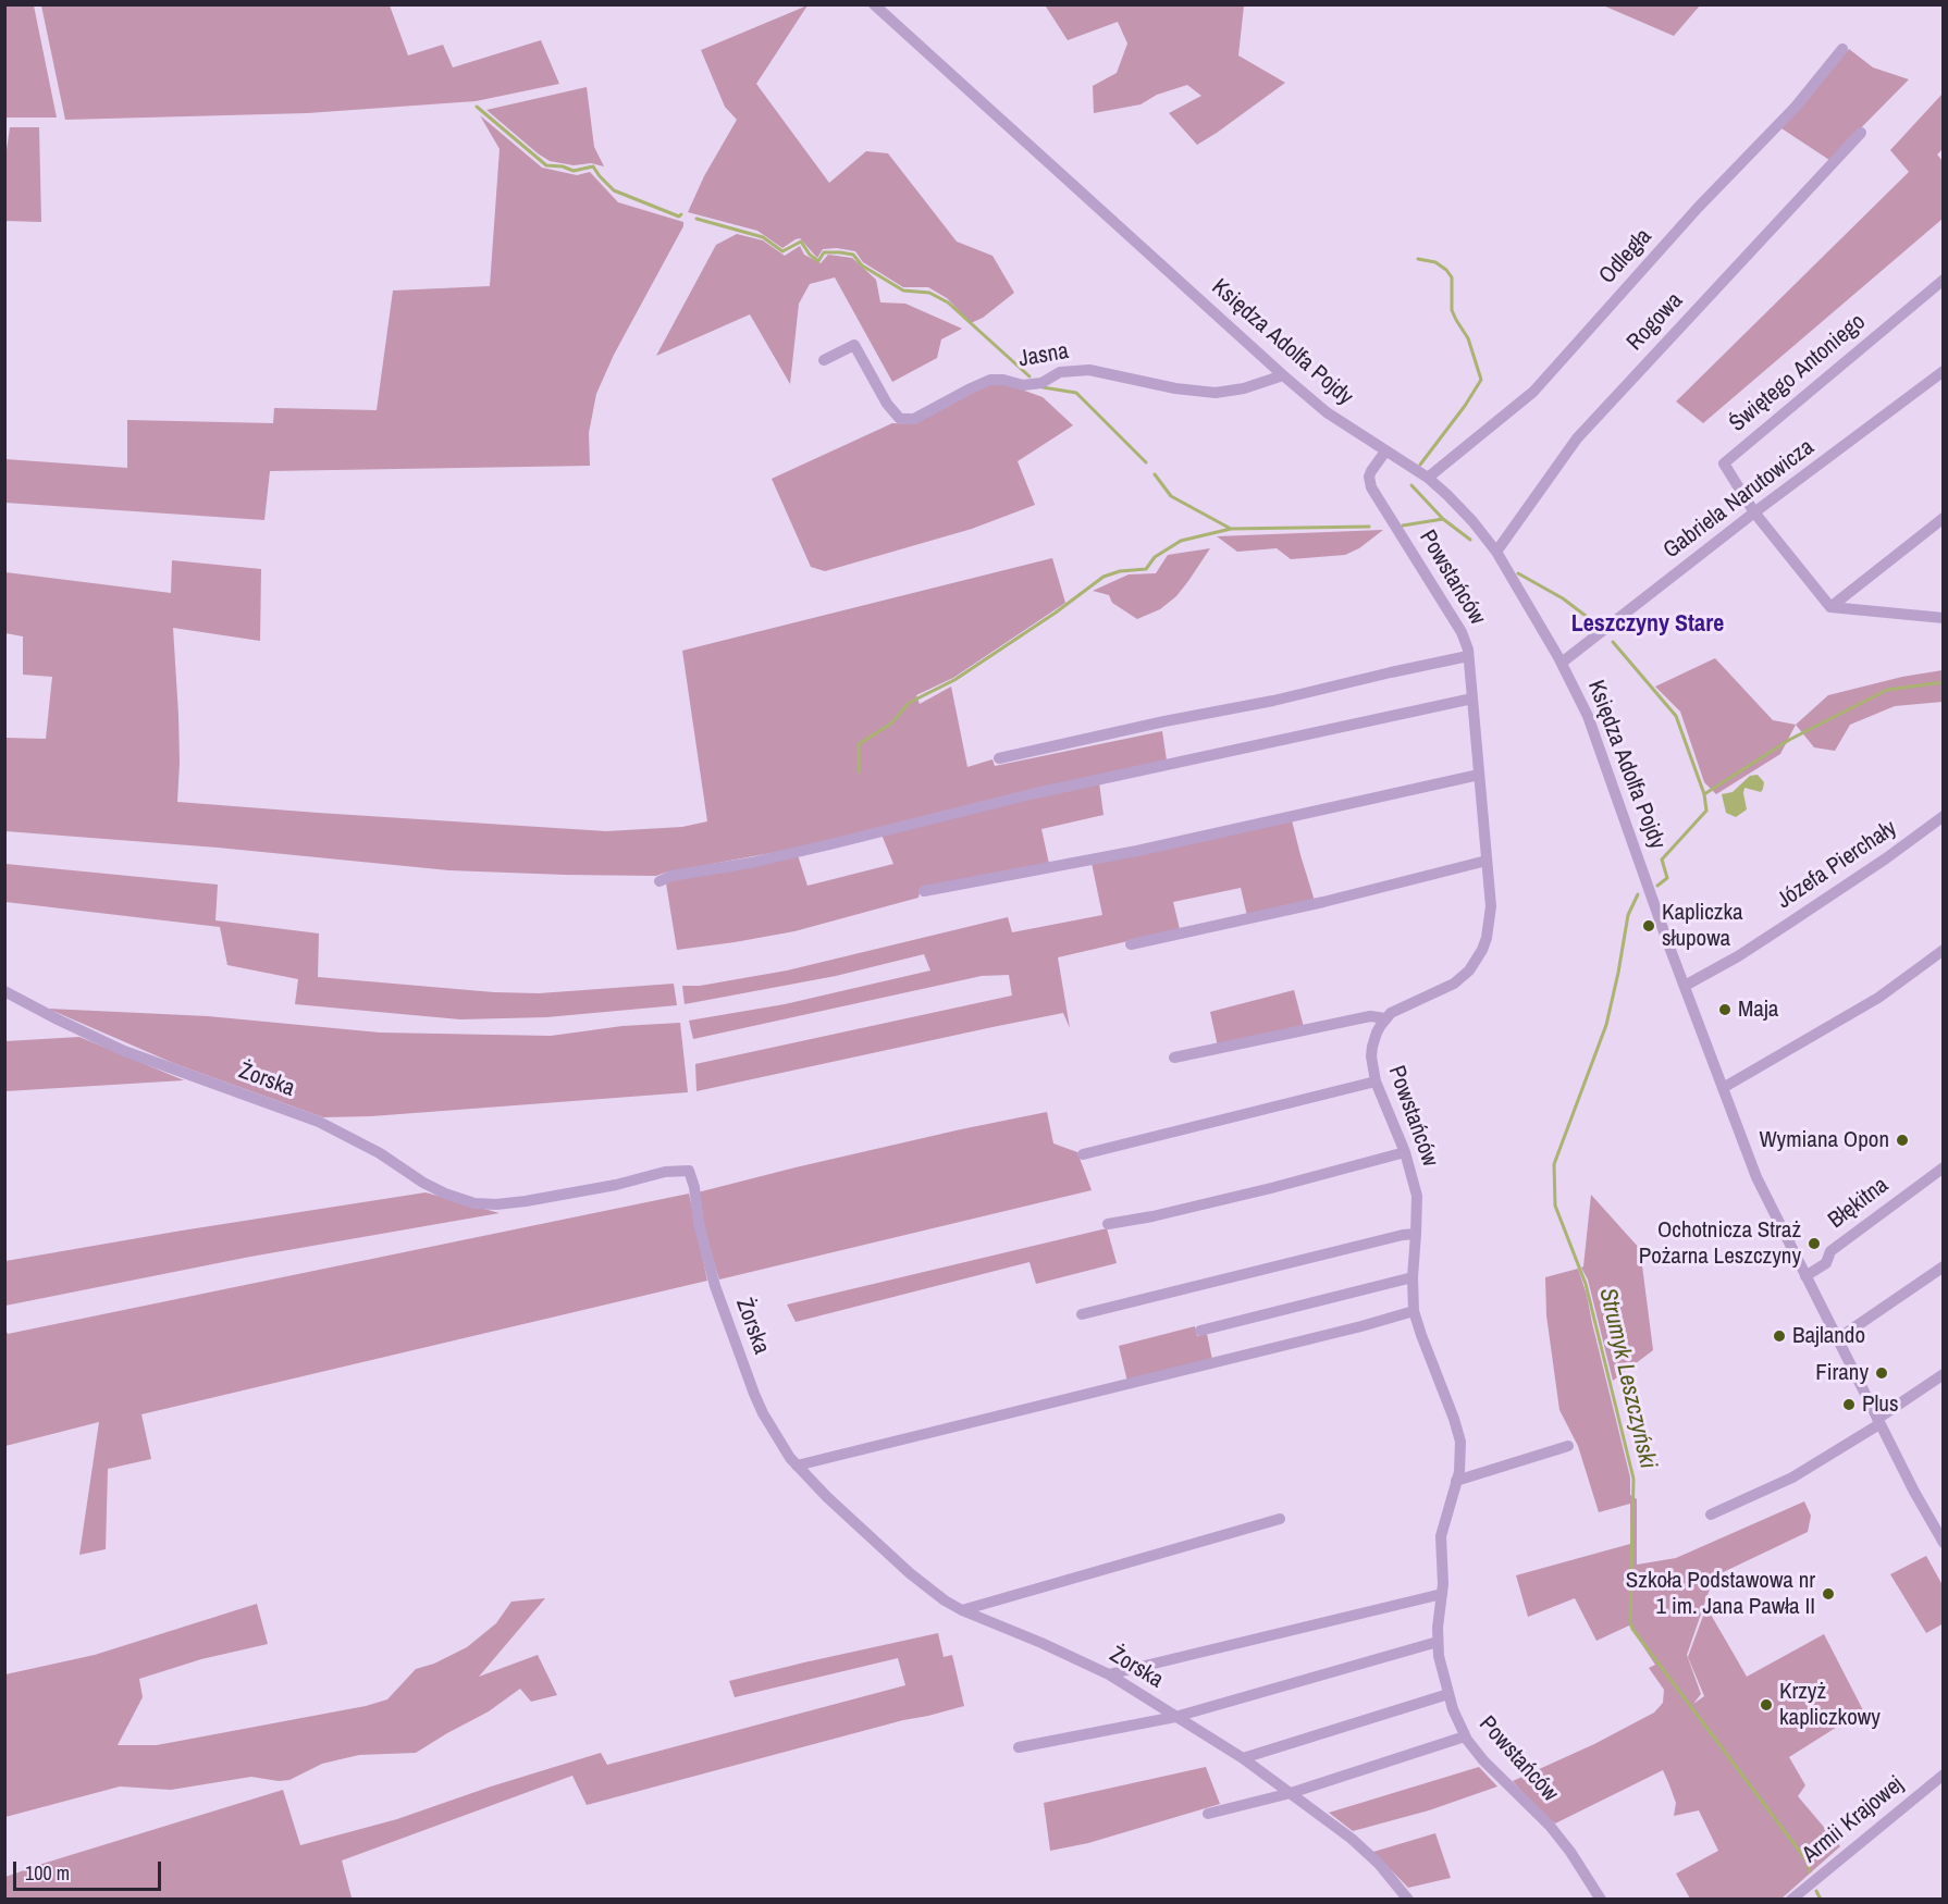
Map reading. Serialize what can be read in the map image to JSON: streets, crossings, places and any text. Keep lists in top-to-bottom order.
{
  "streets": {
    "street": [
      "Odległa",
      "Rogowa",
      "Księdza Adolfa Pojdy",
      "Jasna",
      "Świętego Antoniego",
      "Gabriela Narutowicza",
      "Powstańców",
      "Józefa Pierchały",
      "Żorska",
      "Błękitna",
      "Armii Krajowej"
    ]
  },
  "crossings": [
    ["Odległa", "Księdza Adolfa Pojdy"],
    ["Rogowa", "Księdza Adolfa Pojdy"],
    ["Księdza Adolfa Pojdy", "Jasna"],
    ["Księdza Adolfa Pojdy", "Gabriela Narutowicza"],
    ["Księdza Adolfa Pojdy", "Powstańców"],
    ["Księdza Adolfa Pojdy", "Józefa Pierchały"],
    ["Księdza Adolfa Pojdy", "Błękitna"],
    ["Świętego Antoniego", "Gabriela Narutowicza"]
  ],
  "districts": ["Leszczyny Stare"],
  "water": ["Strumyk Leszczyński"],
  "places": [
    "Kapliczka słupowa",
    "Maja",
    "Wymiana Opon",
    "Ochotnicza Straż Pożarna Leszczyny",
    "Bajlando",
    "Firany",
    "Plus",
    "Szkoła Podstawowa nr 1 im. Jana Pawła II",
    "Krzyż kapliczkowy"
  ],
  "scale_bar": "100 m"
}
